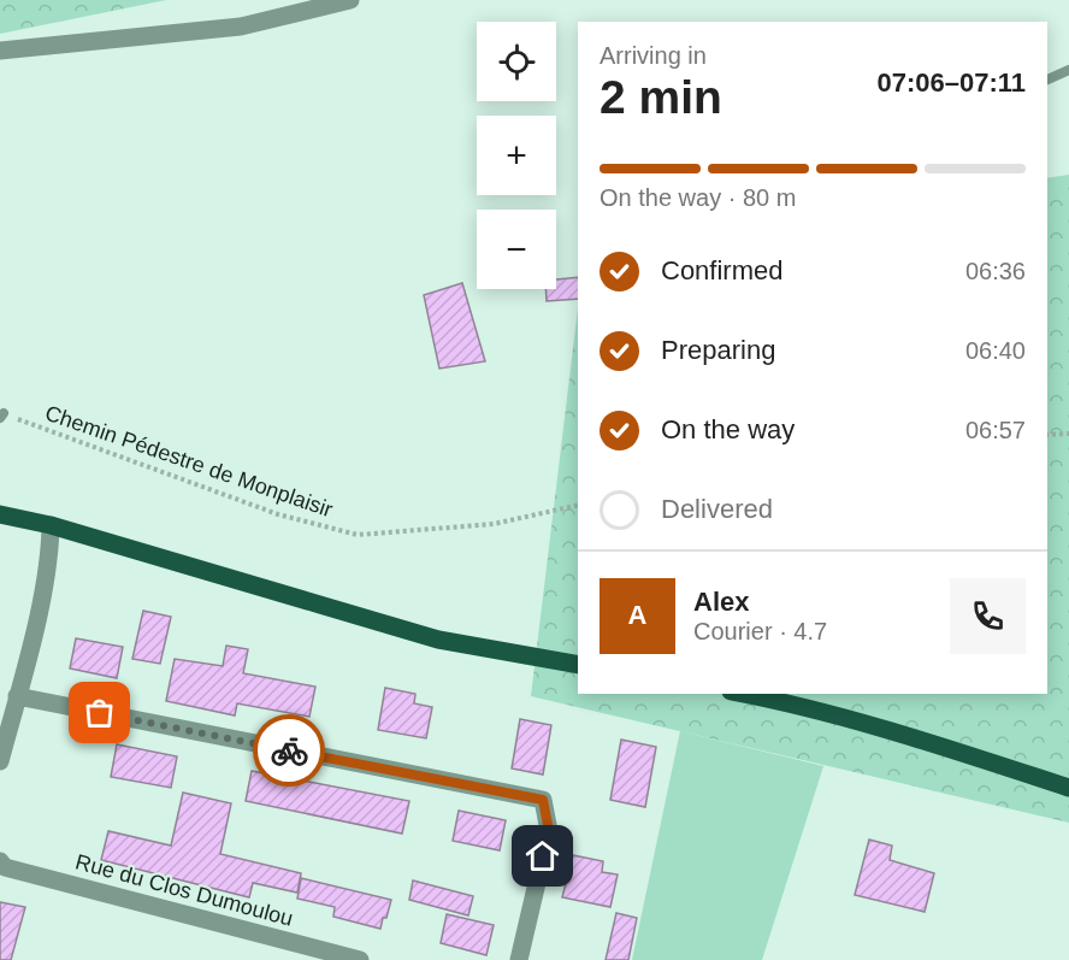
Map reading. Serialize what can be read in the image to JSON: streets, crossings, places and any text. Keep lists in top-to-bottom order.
{
  "streets": {
    "street": ["Rue du Clos Dumoulou"],
    "path": ["Chemin Pédestre de Monplaisir"]
  },
  "page": {
    "map_buttons": ["+", "−"],
    "heading": ["2 min", "Arriving in", "07:06–07:11"],
    "panel": ["Alex", "Courier · 4.7"],
    "bar": "On the way · 80 m",
    "list": [
      ["Confirmed", "06:36"],
      ["Preparing", "06:40"],
      ["On the way", "06:57"],
      "Delivered"
    ],
    "round": "A"
  }
}
